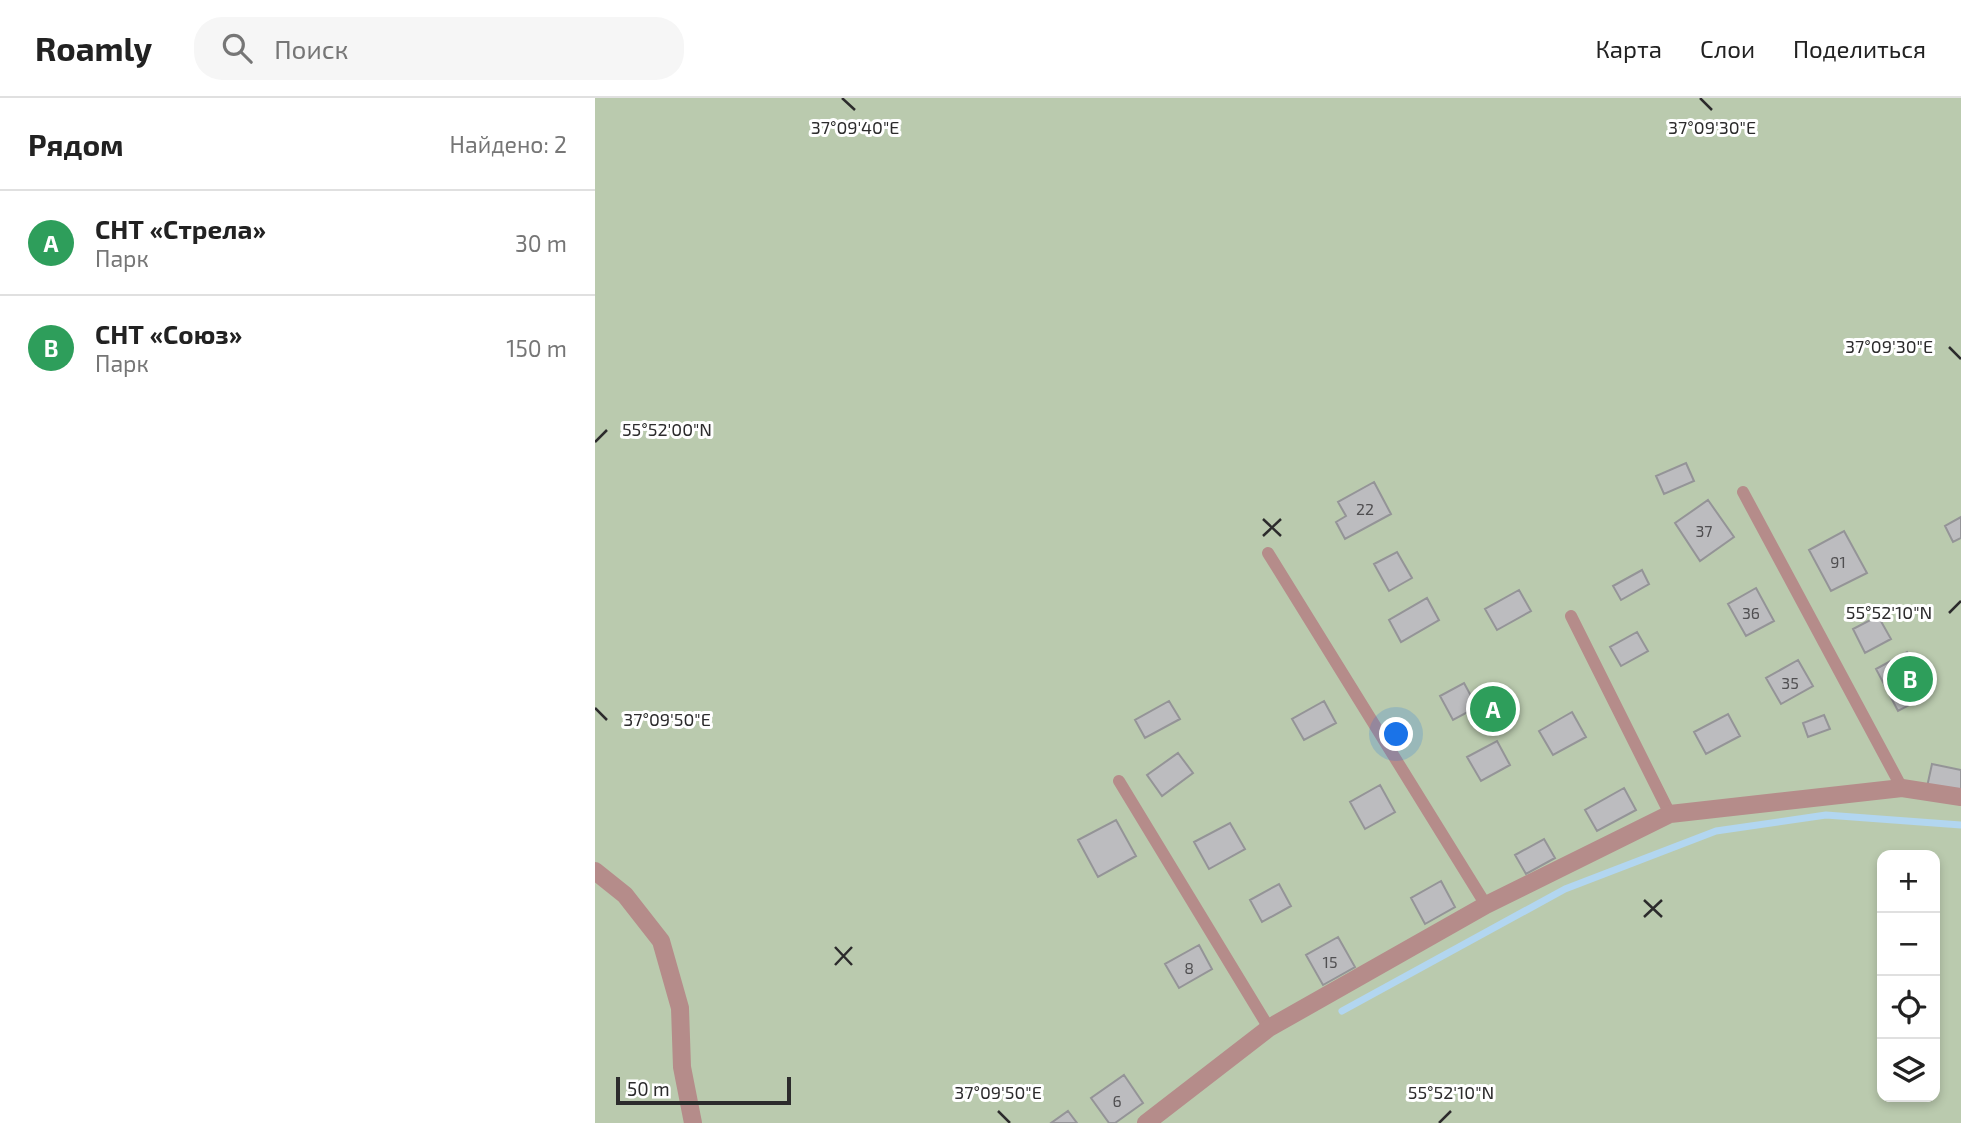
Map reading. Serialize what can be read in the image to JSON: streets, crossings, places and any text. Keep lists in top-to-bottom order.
{
  "house_numbers": [
    "22",
    "37",
    "91",
    "36",
    "35",
    "15",
    "8",
    "6"
  ],
  "scale_bar": "50 m",
  "page": {
    "header": "Roamly",
    "search": "Поиск",
    "nav": ["Карта", "Слои", "Поделиться"],
    "heading": ["Рядом", "Найдено: 2"],
    "list": [
      {
        "mark": "A",
        "name": "СНТ «Стрела»",
        "note": "Парк",
        "value": "30 m"
      },
      {
        "mark": "B",
        "name": "СНТ «Союз»",
        "note": "Парк",
        "value": "150 m"
      }
    ],
    "pins": ["B", "A"],
    "map_buttons": ["+", "−"],
    "scale": "50 m"
  },
  "coordinates": [
    "37°09'40\"E",
    "37°09'30\"E",
    "55°52'00\"N",
    "55°52'10\"N",
    "37°09'50\"E"
  ]
}
